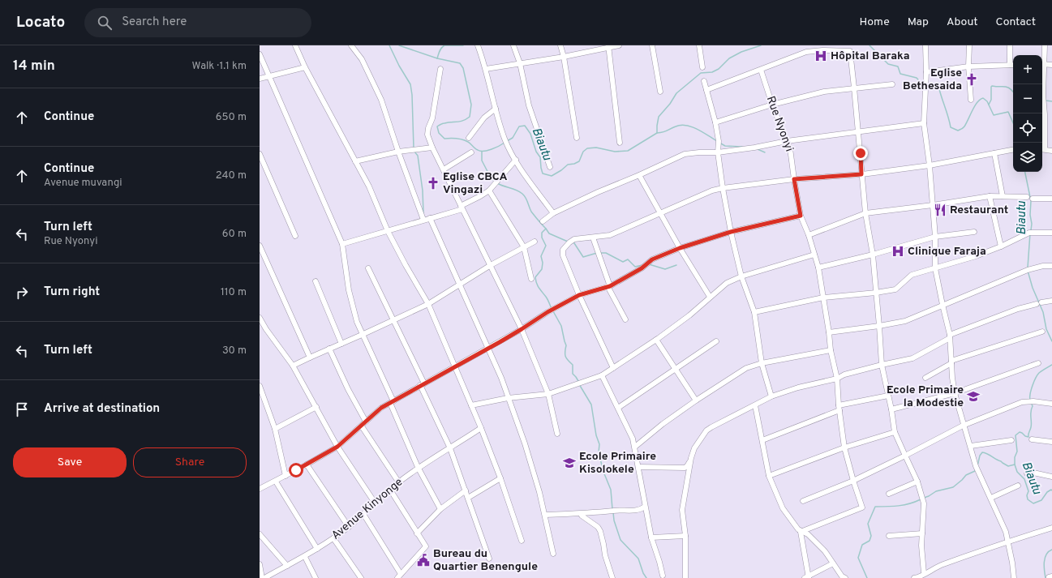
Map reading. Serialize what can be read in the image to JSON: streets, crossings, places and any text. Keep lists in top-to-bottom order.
{
  "streets": {
    "street": ["Rue Nyonyi", "Avenue Kinyonge"]
  },
  "water": ["Biautu"],
  "places": {
    "hospital": ["Hôpital Baraka", "Clinique Faraja"],
    "church": ["Eglise Bethesaida", "Eglise CBCA Vingazi"],
    "restaurant": ["Restaurant"],
    "school or university": ["Ecole Primaire la Modestie", "Ecole Primaire Kisolokele"],
    "public building": ["Bureau du Quartier Benengule"]
  },
  "page": {
    "header": "Locato",
    "search": "Search here",
    "nav": [
      "Home",
      "Map",
      "About",
      "Contact"
    ],
    "heading": ["14 min", "Walk · 1.1 km"],
    "map_buttons": ["+", "−"],
    "list": [
      ["Continue", "650 m"],
      ["Continue", "Avenue muvangi", "240 m"],
      ["Turn left", "Rue Nyonyi", "60 m"],
      ["Turn right", "110 m"],
      ["Turn left", "30 m"],
      "Arrive at destination"
    ],
    "buttons": ["Save", "Share"]
  }
}
